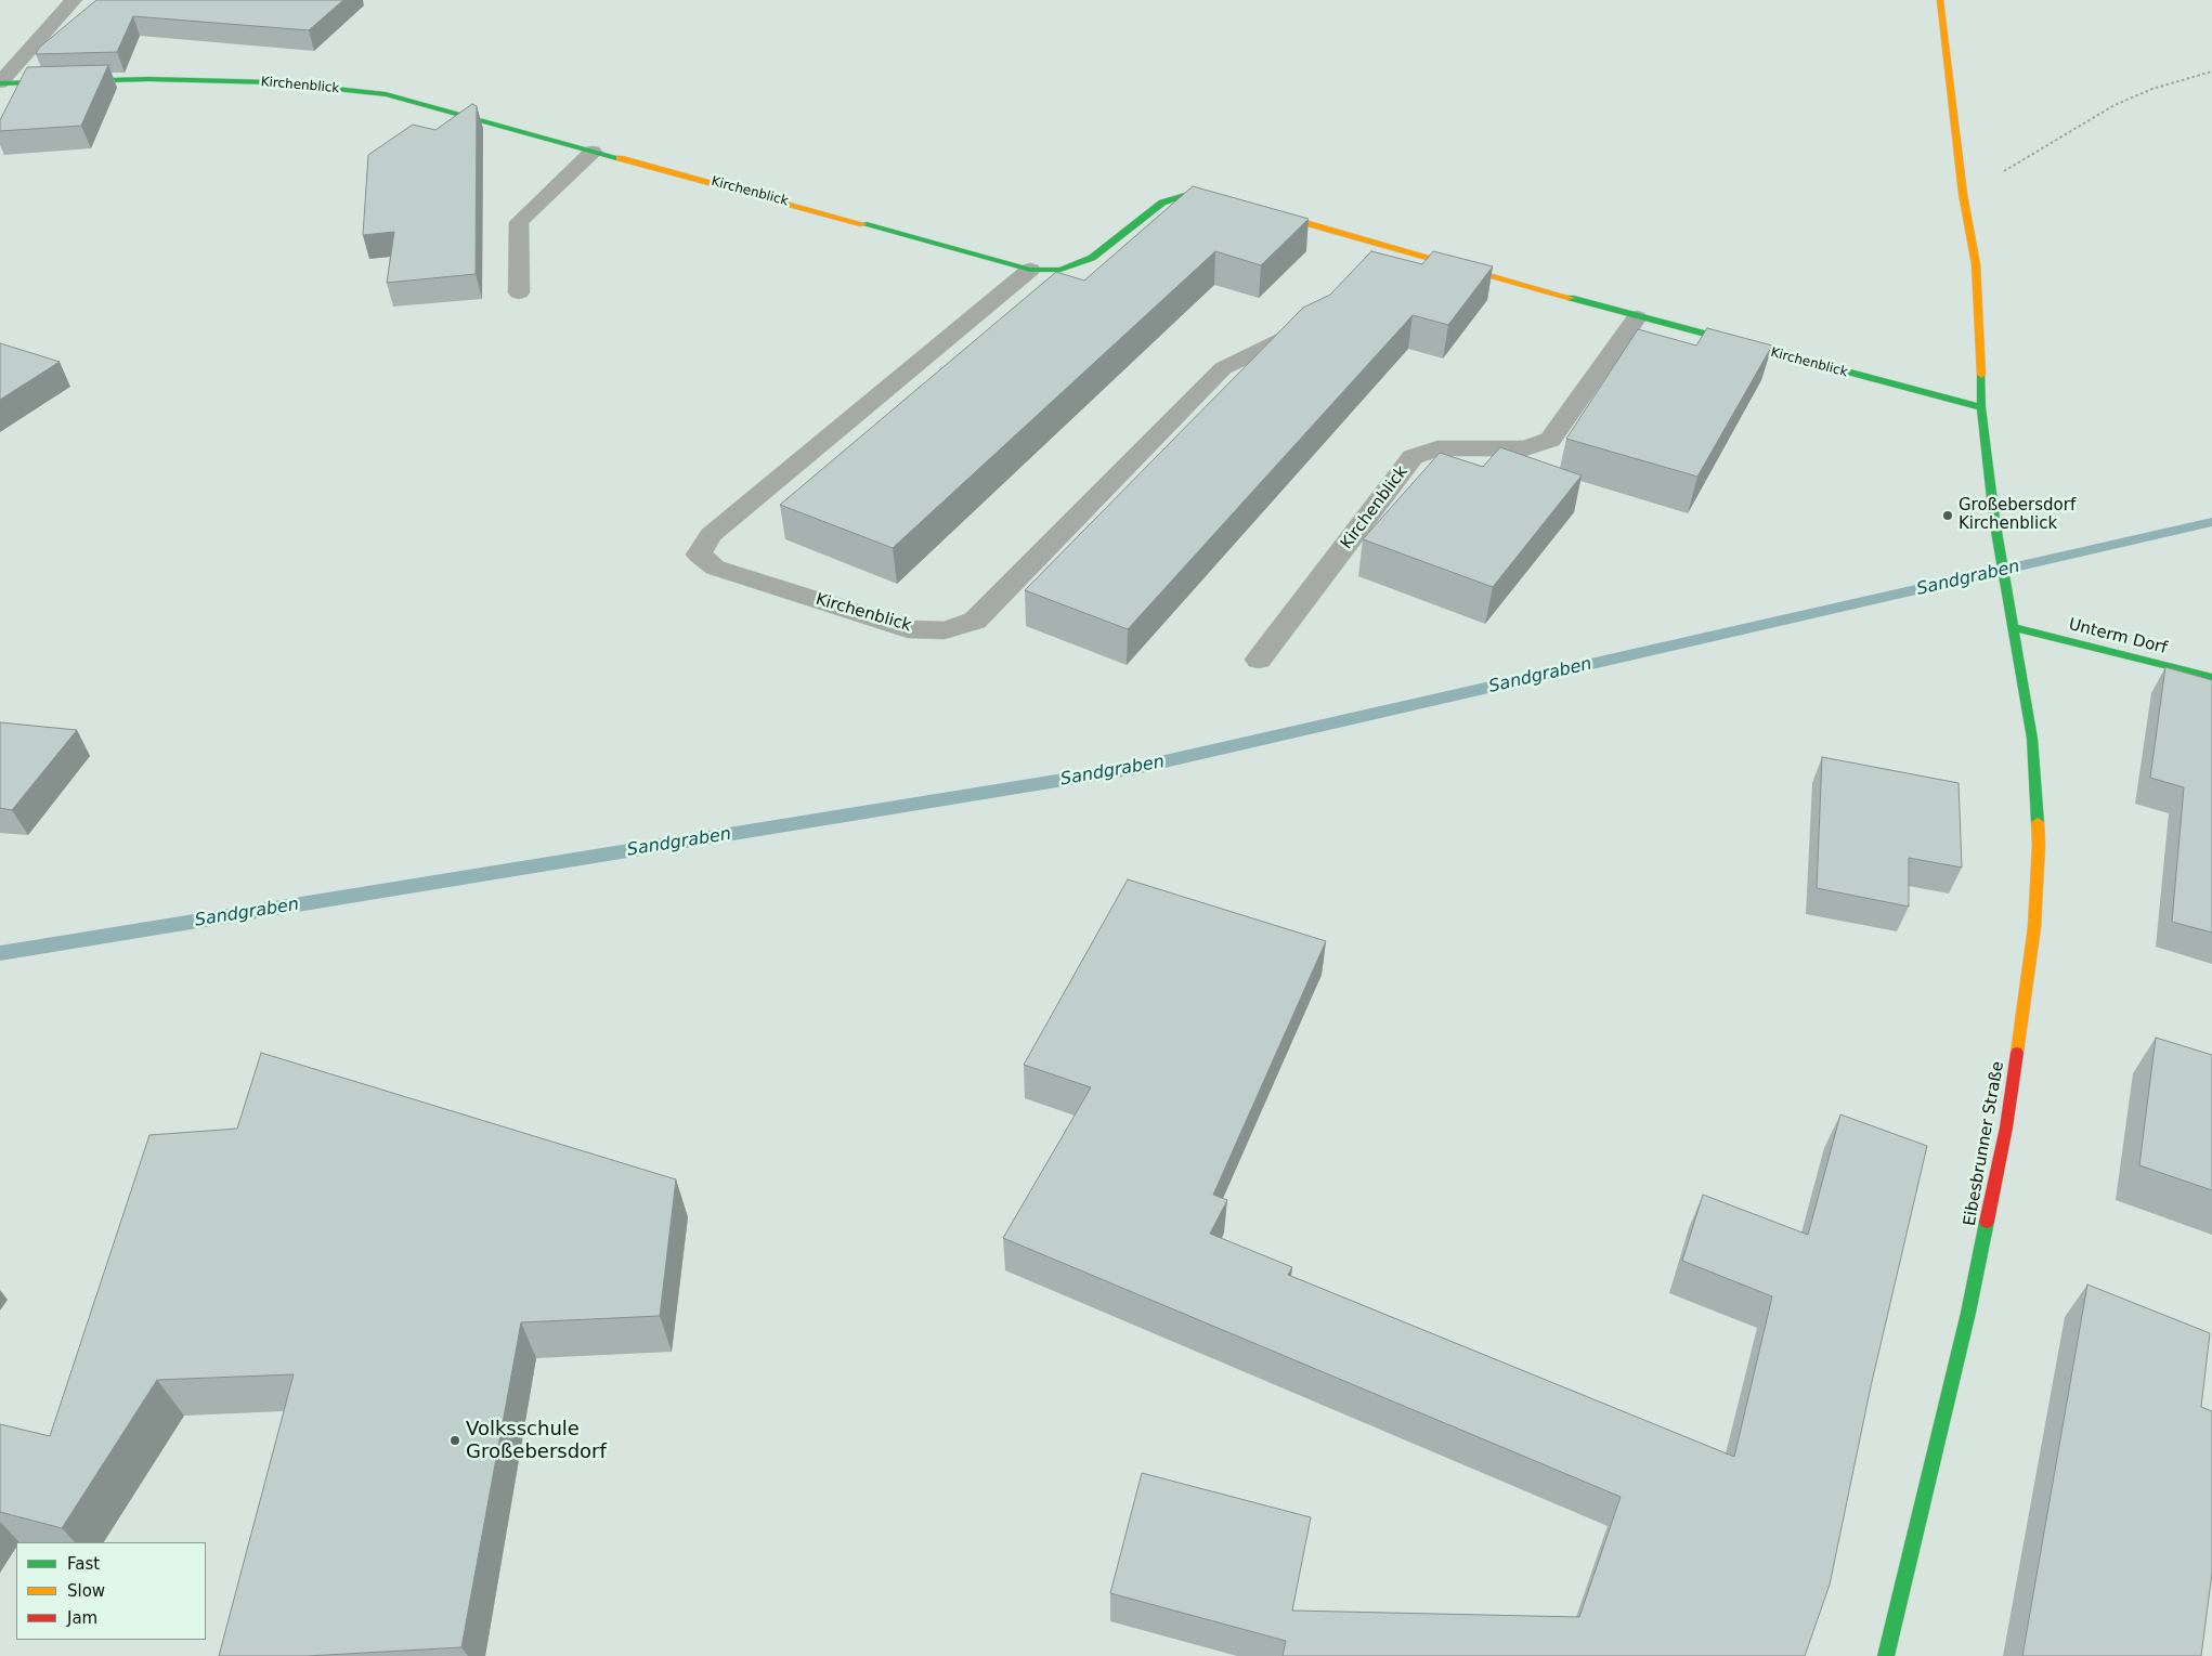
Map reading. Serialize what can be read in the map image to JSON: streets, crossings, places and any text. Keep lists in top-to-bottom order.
{
  "streets": {
    "street": ["Kirchenblick", "Unterm Dorf", "Eibesbrunner Straße"]
  },
  "crossings": [
    ["Kirchenblick", "Eibesbrunner Straße"],
    ["Unterm Dorf", "Eibesbrunner Straße"]
  ],
  "water": ["Sandgraben"],
  "places": ["Großebersdorf Kirchenblick", "Volksschule Großebersdorf"],
  "legend": ["Fast", "Slow", "Jam"]
}
